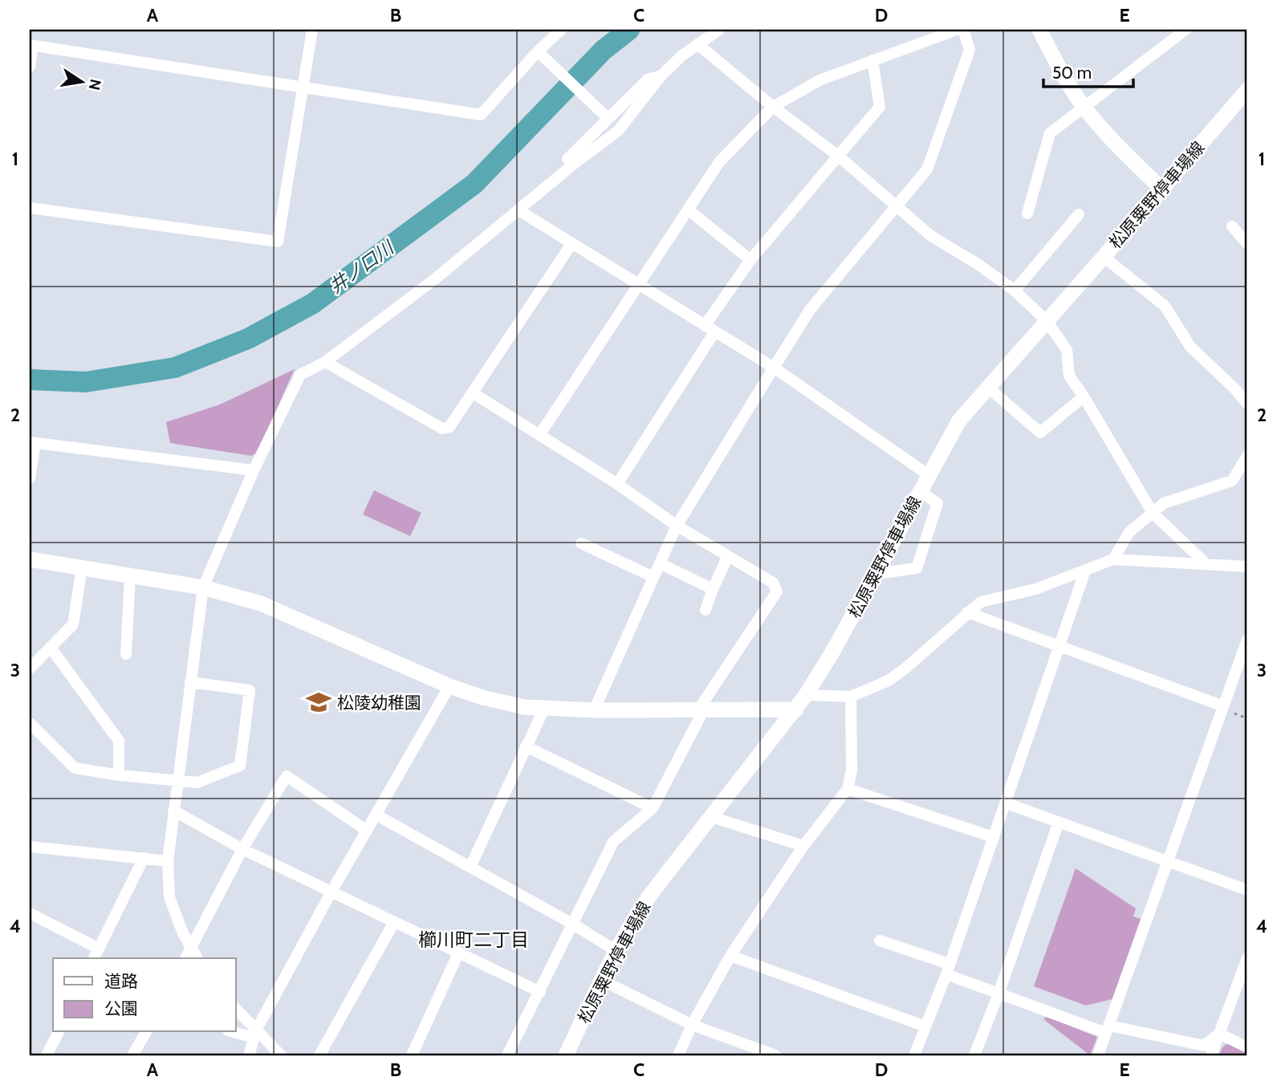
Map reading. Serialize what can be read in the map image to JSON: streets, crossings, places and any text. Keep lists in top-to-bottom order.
{
  "streets": {
    "main road": ["松原粟野停車場線"]
  },
  "districts": ["櫛川町二丁目"],
  "water": ["井ノ口川"],
  "places": {
    "school or university": ["松陵幼稚園"]
  },
  "legend": ["道路", "公園"],
  "scale_bar": "50 m",
  "north": "right",
  "grid": {
    "columns": [
      "A",
      "B",
      "C",
      "D",
      "E"
    ],
    "rows": [
      "1",
      "2",
      "3",
      "4"
    ]
  }
}
